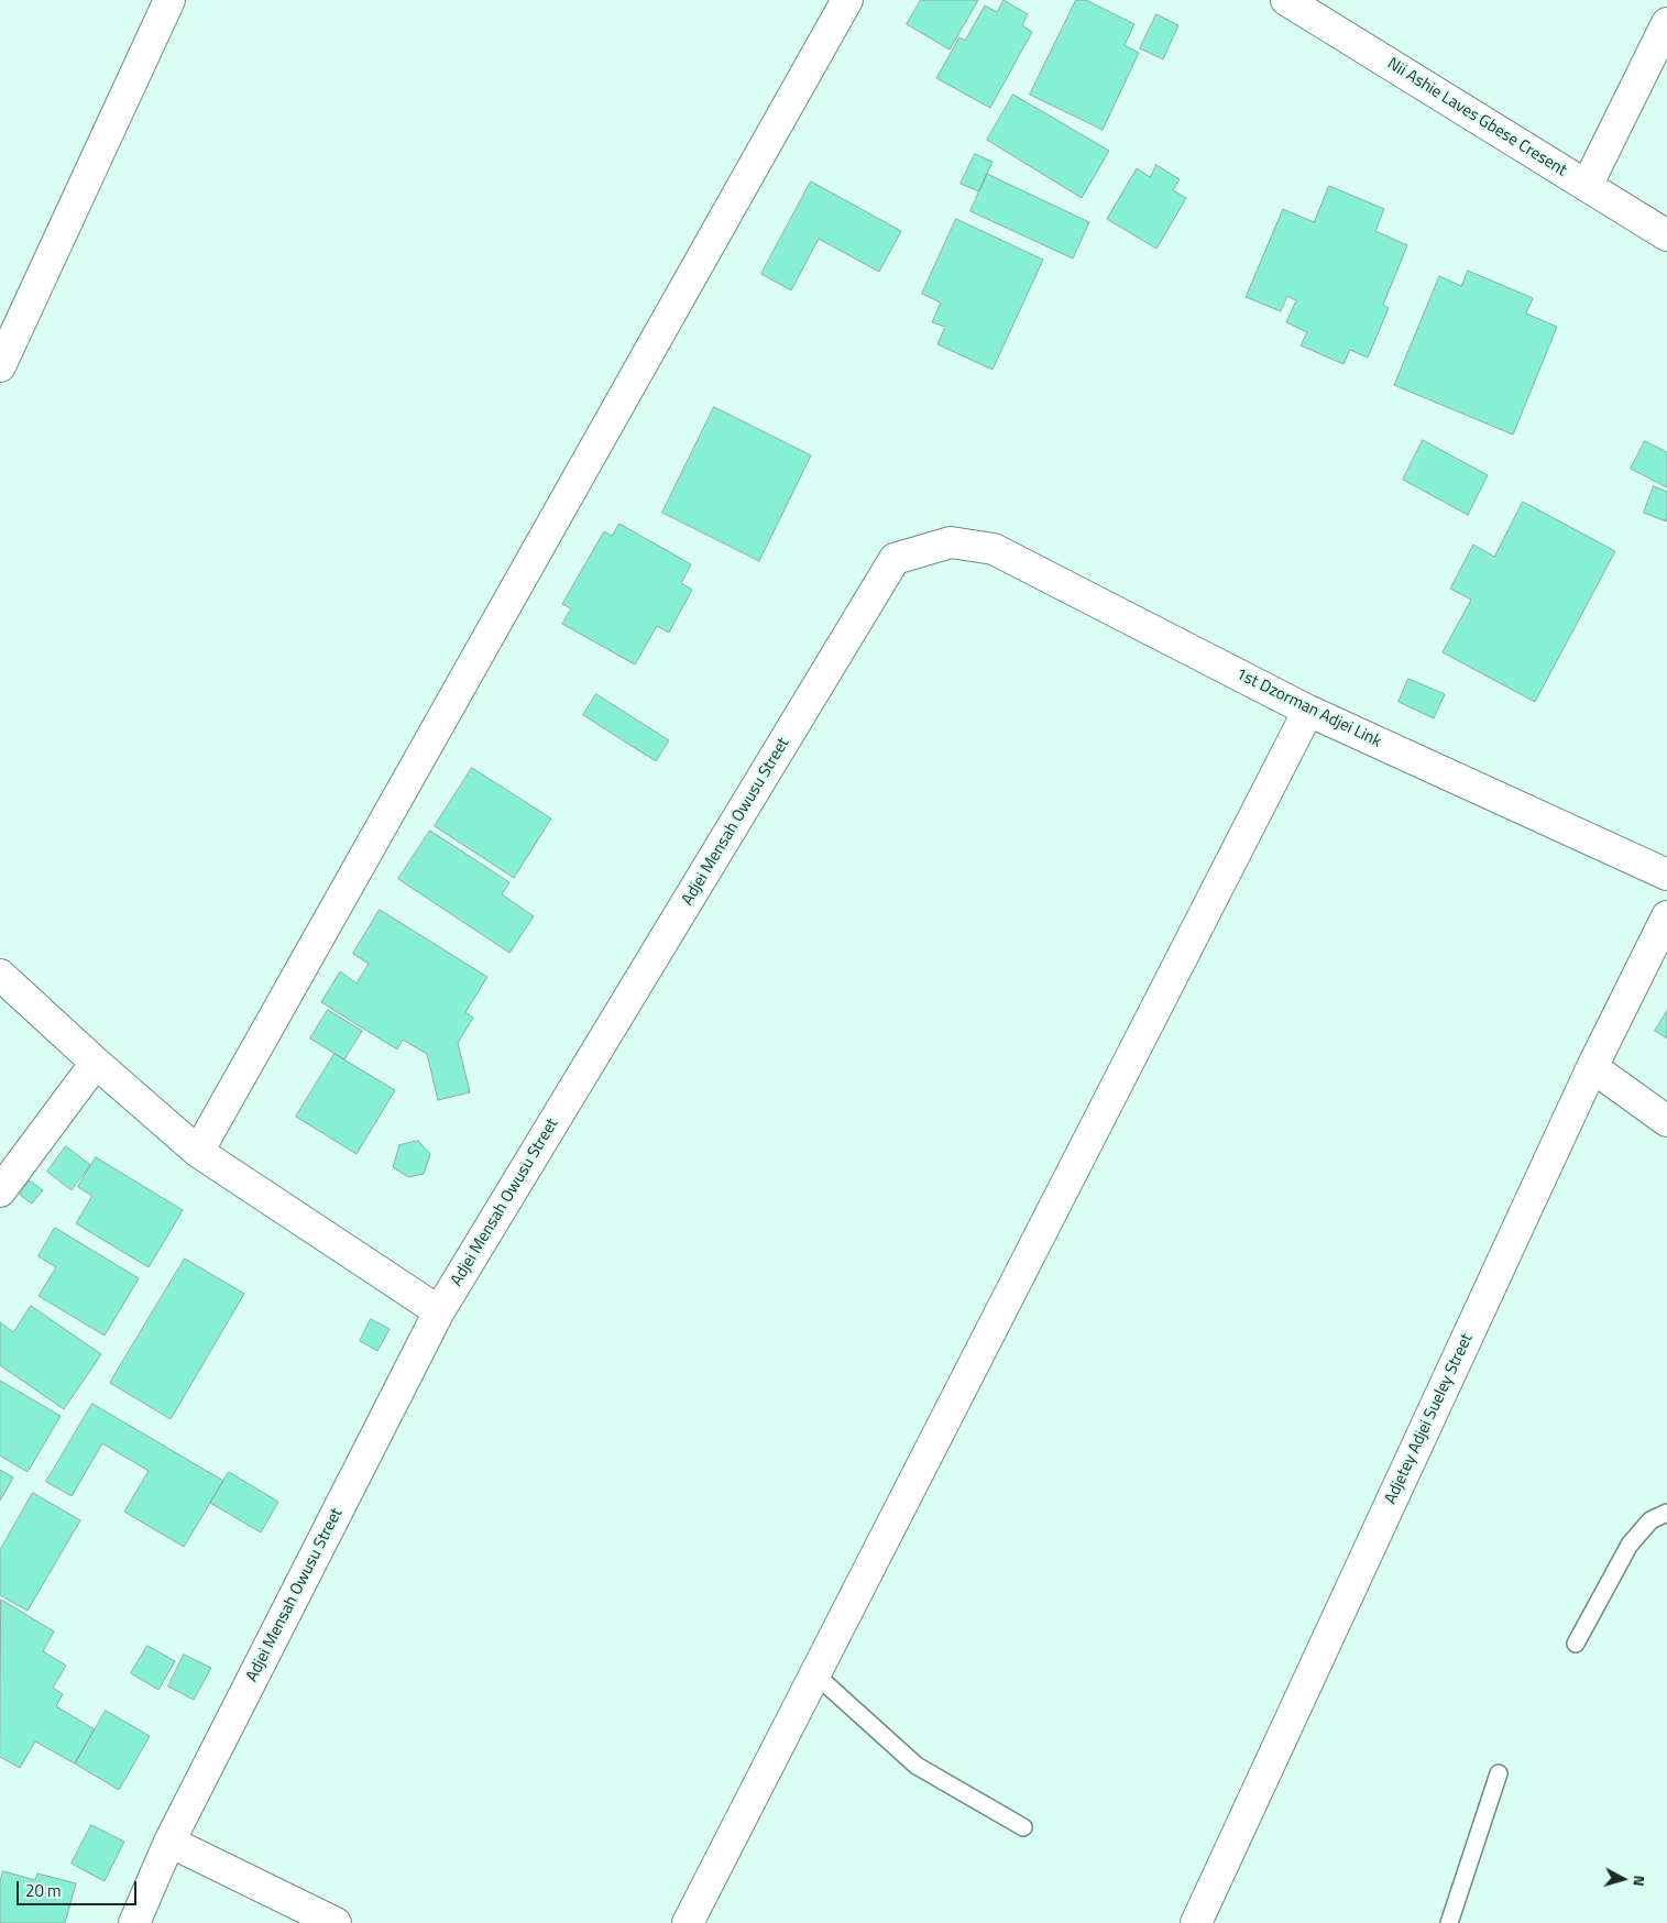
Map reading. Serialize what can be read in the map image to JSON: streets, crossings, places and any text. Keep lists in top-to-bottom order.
{
  "streets": {
    "street": [
      "Nii Ashie Laves Gbese Cresent",
      "1st Dzorman Adjei Link",
      "Adjei Mensah Owusu Street",
      "Adjetey Adjei Sueley Street"
    ]
  },
  "crossings": [
    ["1st Dzorman Adjei Link", "Adjei Mensah Owusu Street"]
  ],
  "scale_bar": "20 m",
  "north": "right"
}
